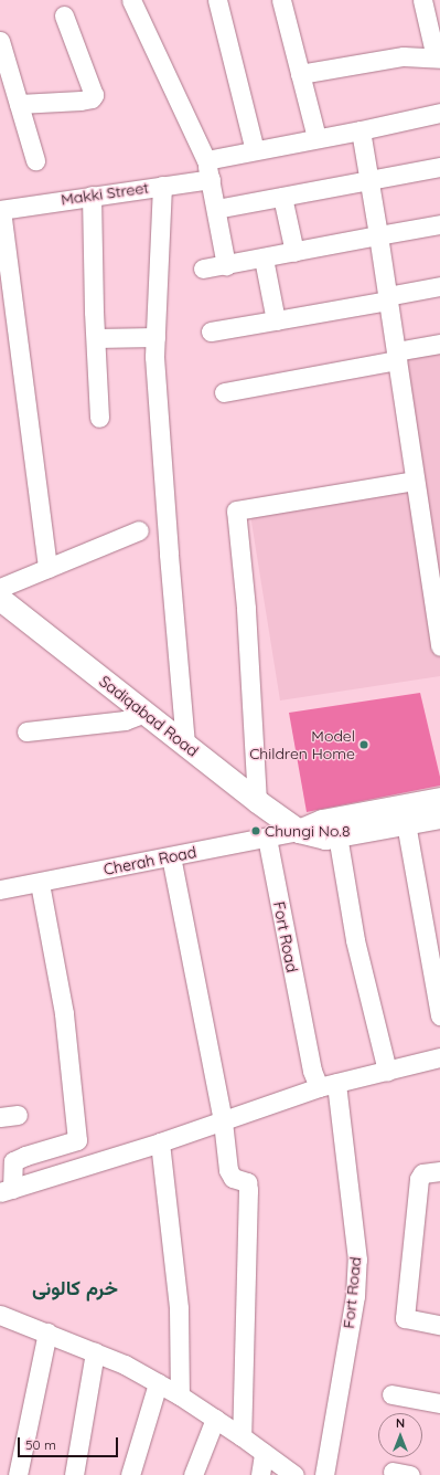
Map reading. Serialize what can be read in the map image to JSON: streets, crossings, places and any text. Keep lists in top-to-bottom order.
{
  "streets": {
    "main road": ["Sadiqabad Road"],
    "street": ["Makki Street", "Cherah Road", "Fort Road"]
  },
  "crossings": [
    ["Sadiqabad Road", "Cherah Road"],
    ["Cherah Road", "Fort Road"]
  ],
  "districts": ["خرم کالونی"],
  "places": ["Model Children Home", "Chungi No.8"],
  "scale_bar": "50 m",
  "north": "top"
}
